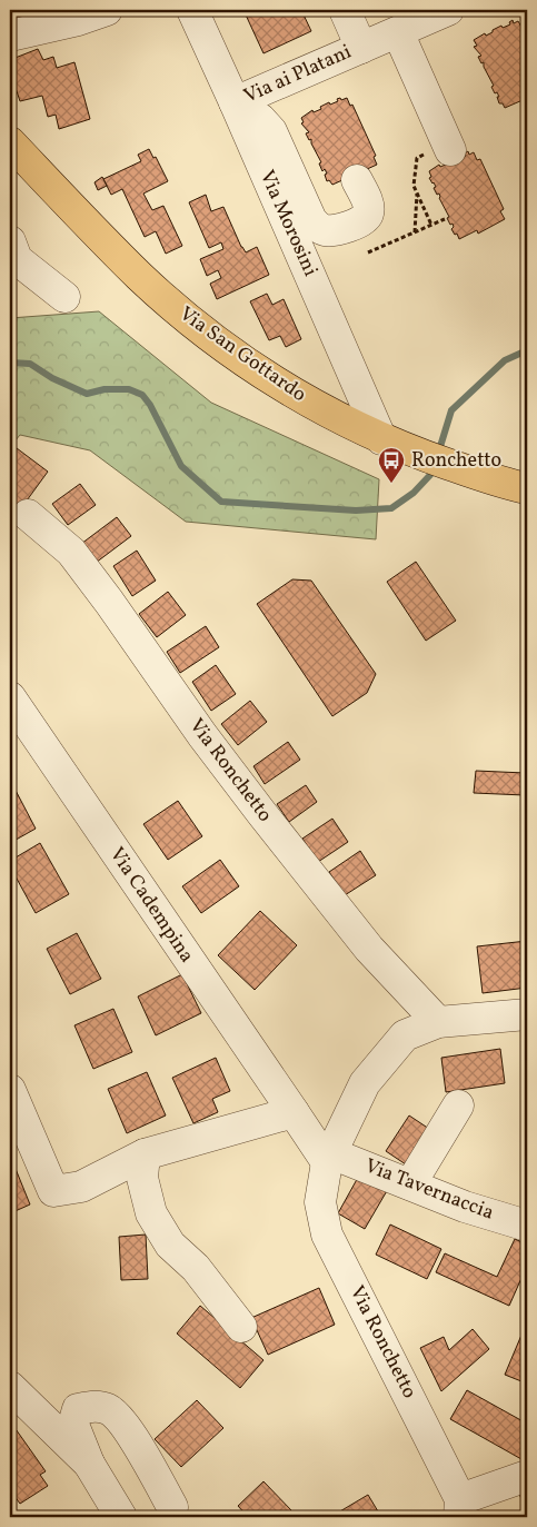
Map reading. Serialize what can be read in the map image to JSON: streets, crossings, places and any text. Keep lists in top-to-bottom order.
{
  "streets": {
    "main road": ["Via San Gottardo"],
    "street": [
      "Via ai Platani",
      "Via Morosini",
      "Via Ronchetto",
      "Via Cadempina",
      "Via Tavernaccia"
    ]
  },
  "crossings": [
    ["Via ai Platani", "Via Morosini"],
    ["Via Morosini", "Via San Gottardo"],
    ["Via Ronchetto", "Via Tavernaccia"]
  ],
  "places": {
    "bus stop": ["Ronchetto"]
  }
}
